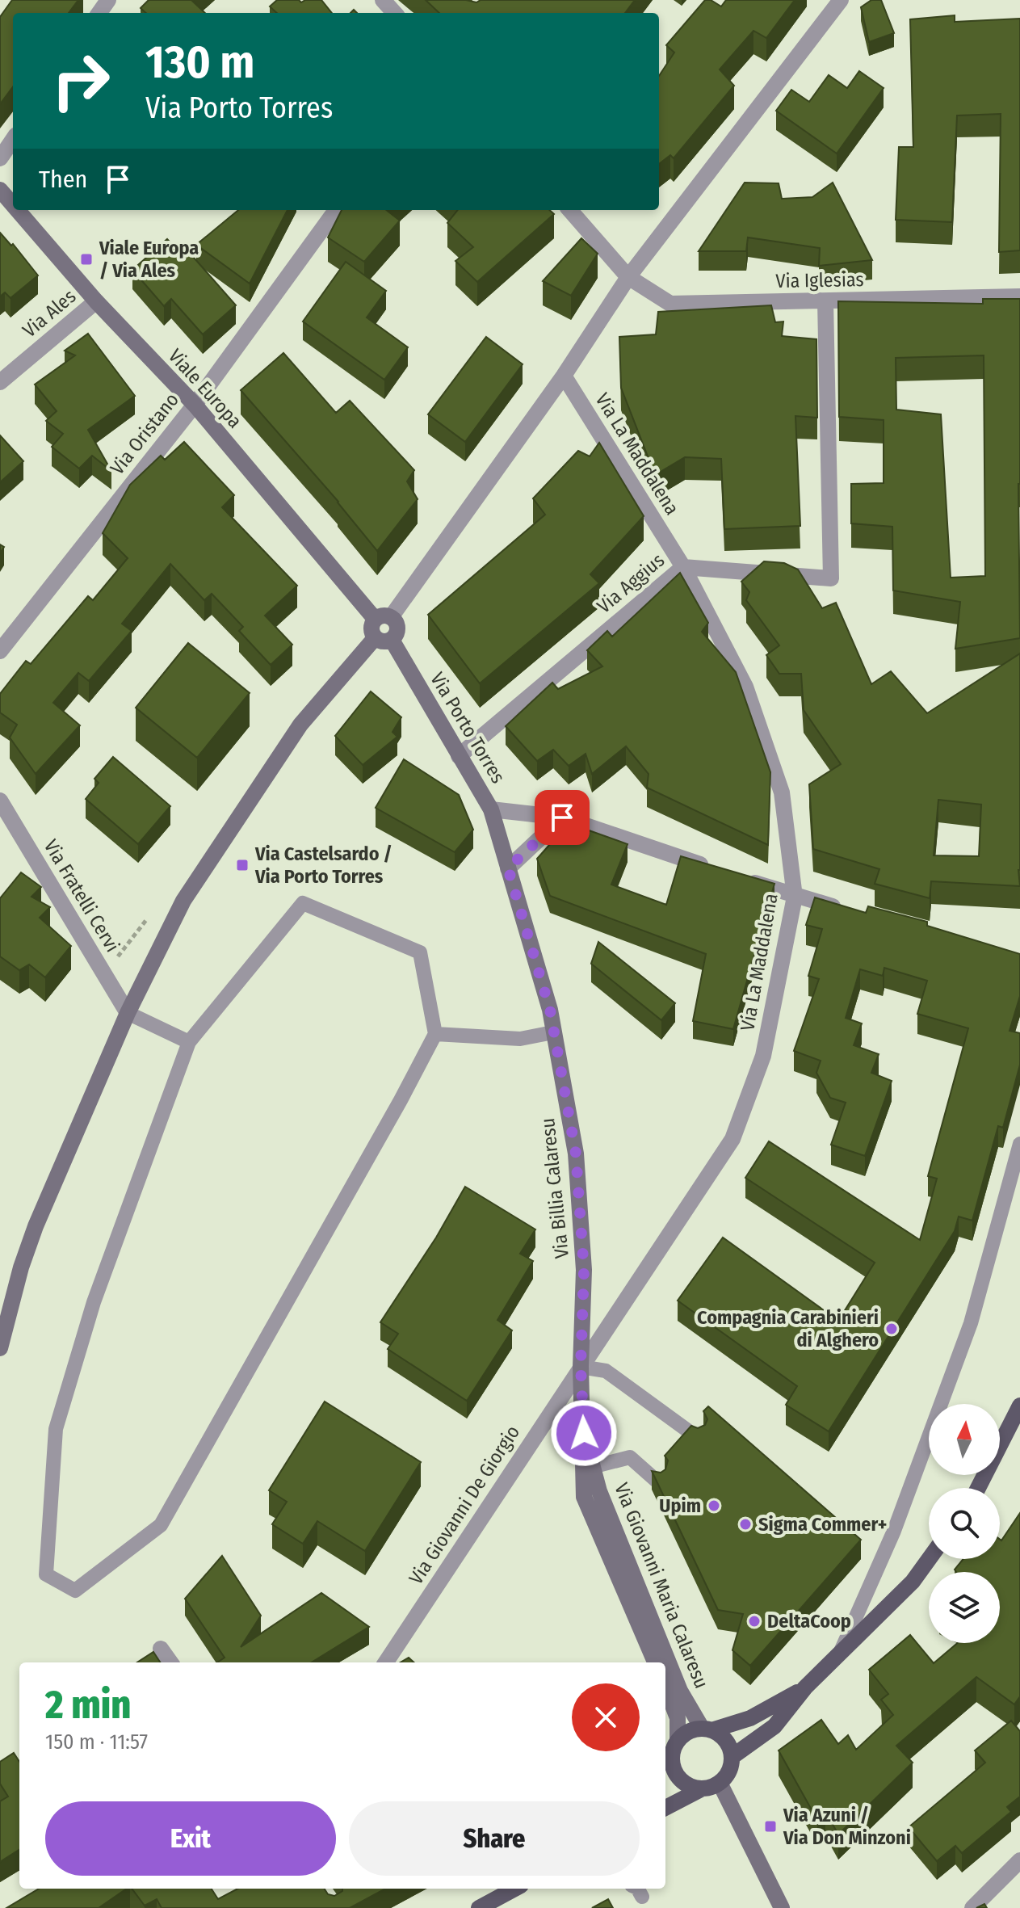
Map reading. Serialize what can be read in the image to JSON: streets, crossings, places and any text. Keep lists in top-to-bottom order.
{
  "streets": {
    "street": [
      "Via Iglesias",
      "Via Ales",
      "Viale Europa",
      "Via Oristano",
      "Via La Maddalena",
      "Via Aggius",
      "Via Porto Torres",
      "Via Fratelli Cervi",
      "Via Billia Calaresu",
      "Via Giovanni De Giorgio",
      "Via Giovanni Maria Calaresu"
    ]
  },
  "crossings": [
    ["Via Iglesias", "Via Aggius"],
    ["Via Ales", "Viale Europa"],
    ["Viale Europa", "Via Oristano"],
    ["Via La Maddalena", "Via Aggius"],
    ["Via La Maddalena", "Via Billia Calaresu"],
    ["Via La Maddalena", "Via Giovanni De Giorgio"],
    ["Via Aggius", "Via Porto Torres"],
    ["Via Billia Calaresu", "Via Giovanni De Giorgio"],
    ["Via Billia Calaresu", "Via Giovanni Maria Calaresu"]
  ],
  "places": {
    "transit": ["Viale Europa / Via Ales", "Via Castelsardo / Via Porto Torres", "Via Azuni / Via Don Minzoni"],
    "other": [
      "Compagnia Carabinieri di Alghero",
      "Upim",
      "Sigma Commer+",
      "DeltaCoop"
    ]
  },
  "north": "top",
  "page": {
    "turn": ["130 m", "Via Porto Torres"],
    "then": "Then",
    "heading": ["2 min", "150 m · 11:57"],
    "buttons": ["Exit", "Share"]
  }
}
